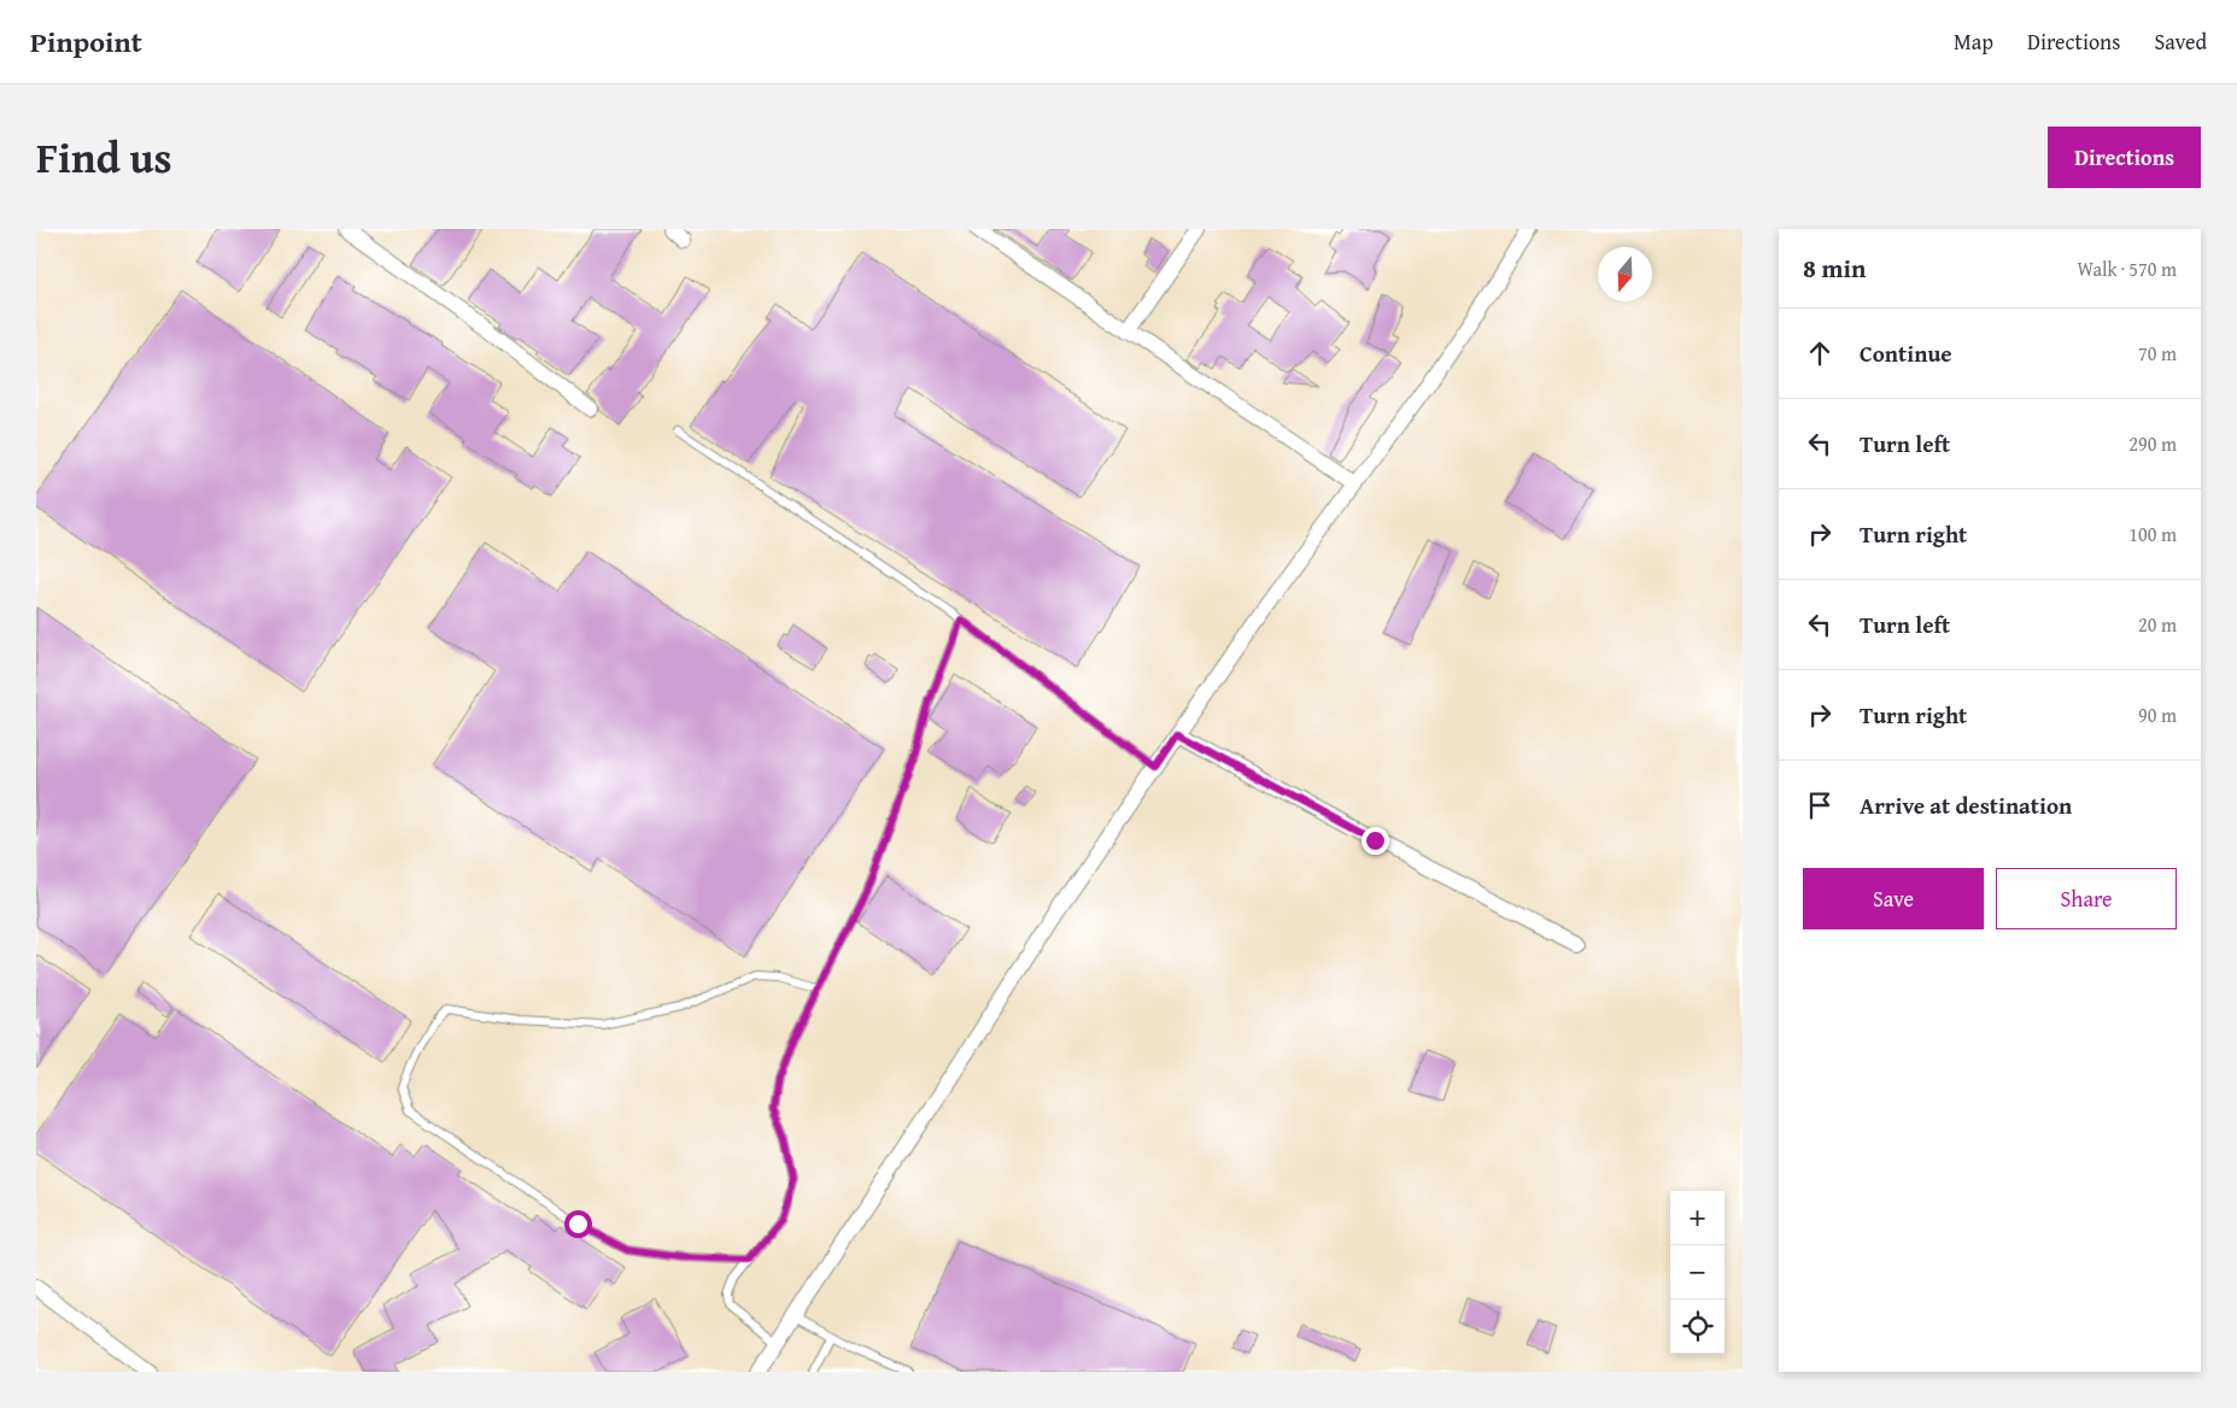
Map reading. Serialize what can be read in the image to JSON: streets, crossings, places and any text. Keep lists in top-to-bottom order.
{
  "north": "bottom",
  "page": {
    "header": "Pinpoint",
    "nav": ["Map", "Directions", "Saved"],
    "title": "Find us",
    "buttons": [
      "Directions",
      ["Save", "Share"]
    ],
    "heading": ["8 min", "Walk · 570 m"],
    "list": [
      ["Continue", "70 m"],
      ["Turn left", "290 m"],
      ["Turn right", "100 m"],
      ["Turn left", "20 m"],
      ["Turn right", "90 m"],
      "Arrive at destination"
    ],
    "map_buttons": ["+", "−"]
  }
}
